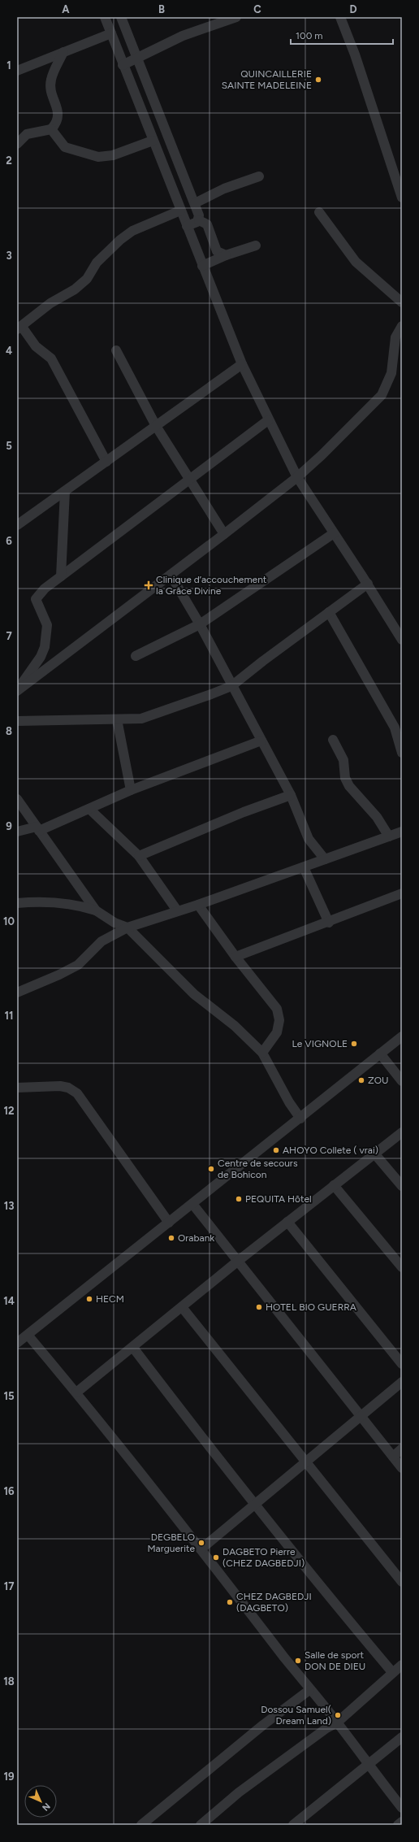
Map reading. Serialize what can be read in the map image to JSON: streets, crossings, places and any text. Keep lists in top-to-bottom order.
{
  "places": {
    "other": [
      "QUINCAILLERIE SAINTE MADELEINE",
      "Le VIGNOLE",
      "ZOU",
      "AHOYO Collete ( vrai)",
      "Centre de secours de Bohicon",
      "PEQUITA Hôtel",
      "Orabank",
      "HECM",
      "HOTEL BIO GUERRA",
      "DEGBELO Marguerite",
      "DAGBETO Pierre (CHEZ DAGBEDJI)",
      "CHEZ DAGBEDJI (DAGBETO)",
      "Salle de sport DON DE DIEU",
      "Dossou Samuel( Dream Land)"
    ],
    "health": ["Clinique d’accouchement la Grâce Divine"]
  },
  "scale_bar": "100 m",
  "north": "bottom right",
  "grid": {
    "columns": [
      "A",
      "B",
      "C",
      "D"
    ],
    "rows": [
      "1",
      "2",
      "3",
      "4",
      "5",
      "6",
      "7",
      "8",
      "9",
      "10",
      "11",
      "12",
      "13",
      "14",
      "15",
      "16",
      "17",
      "18",
      "19"
    ]
  }
}
